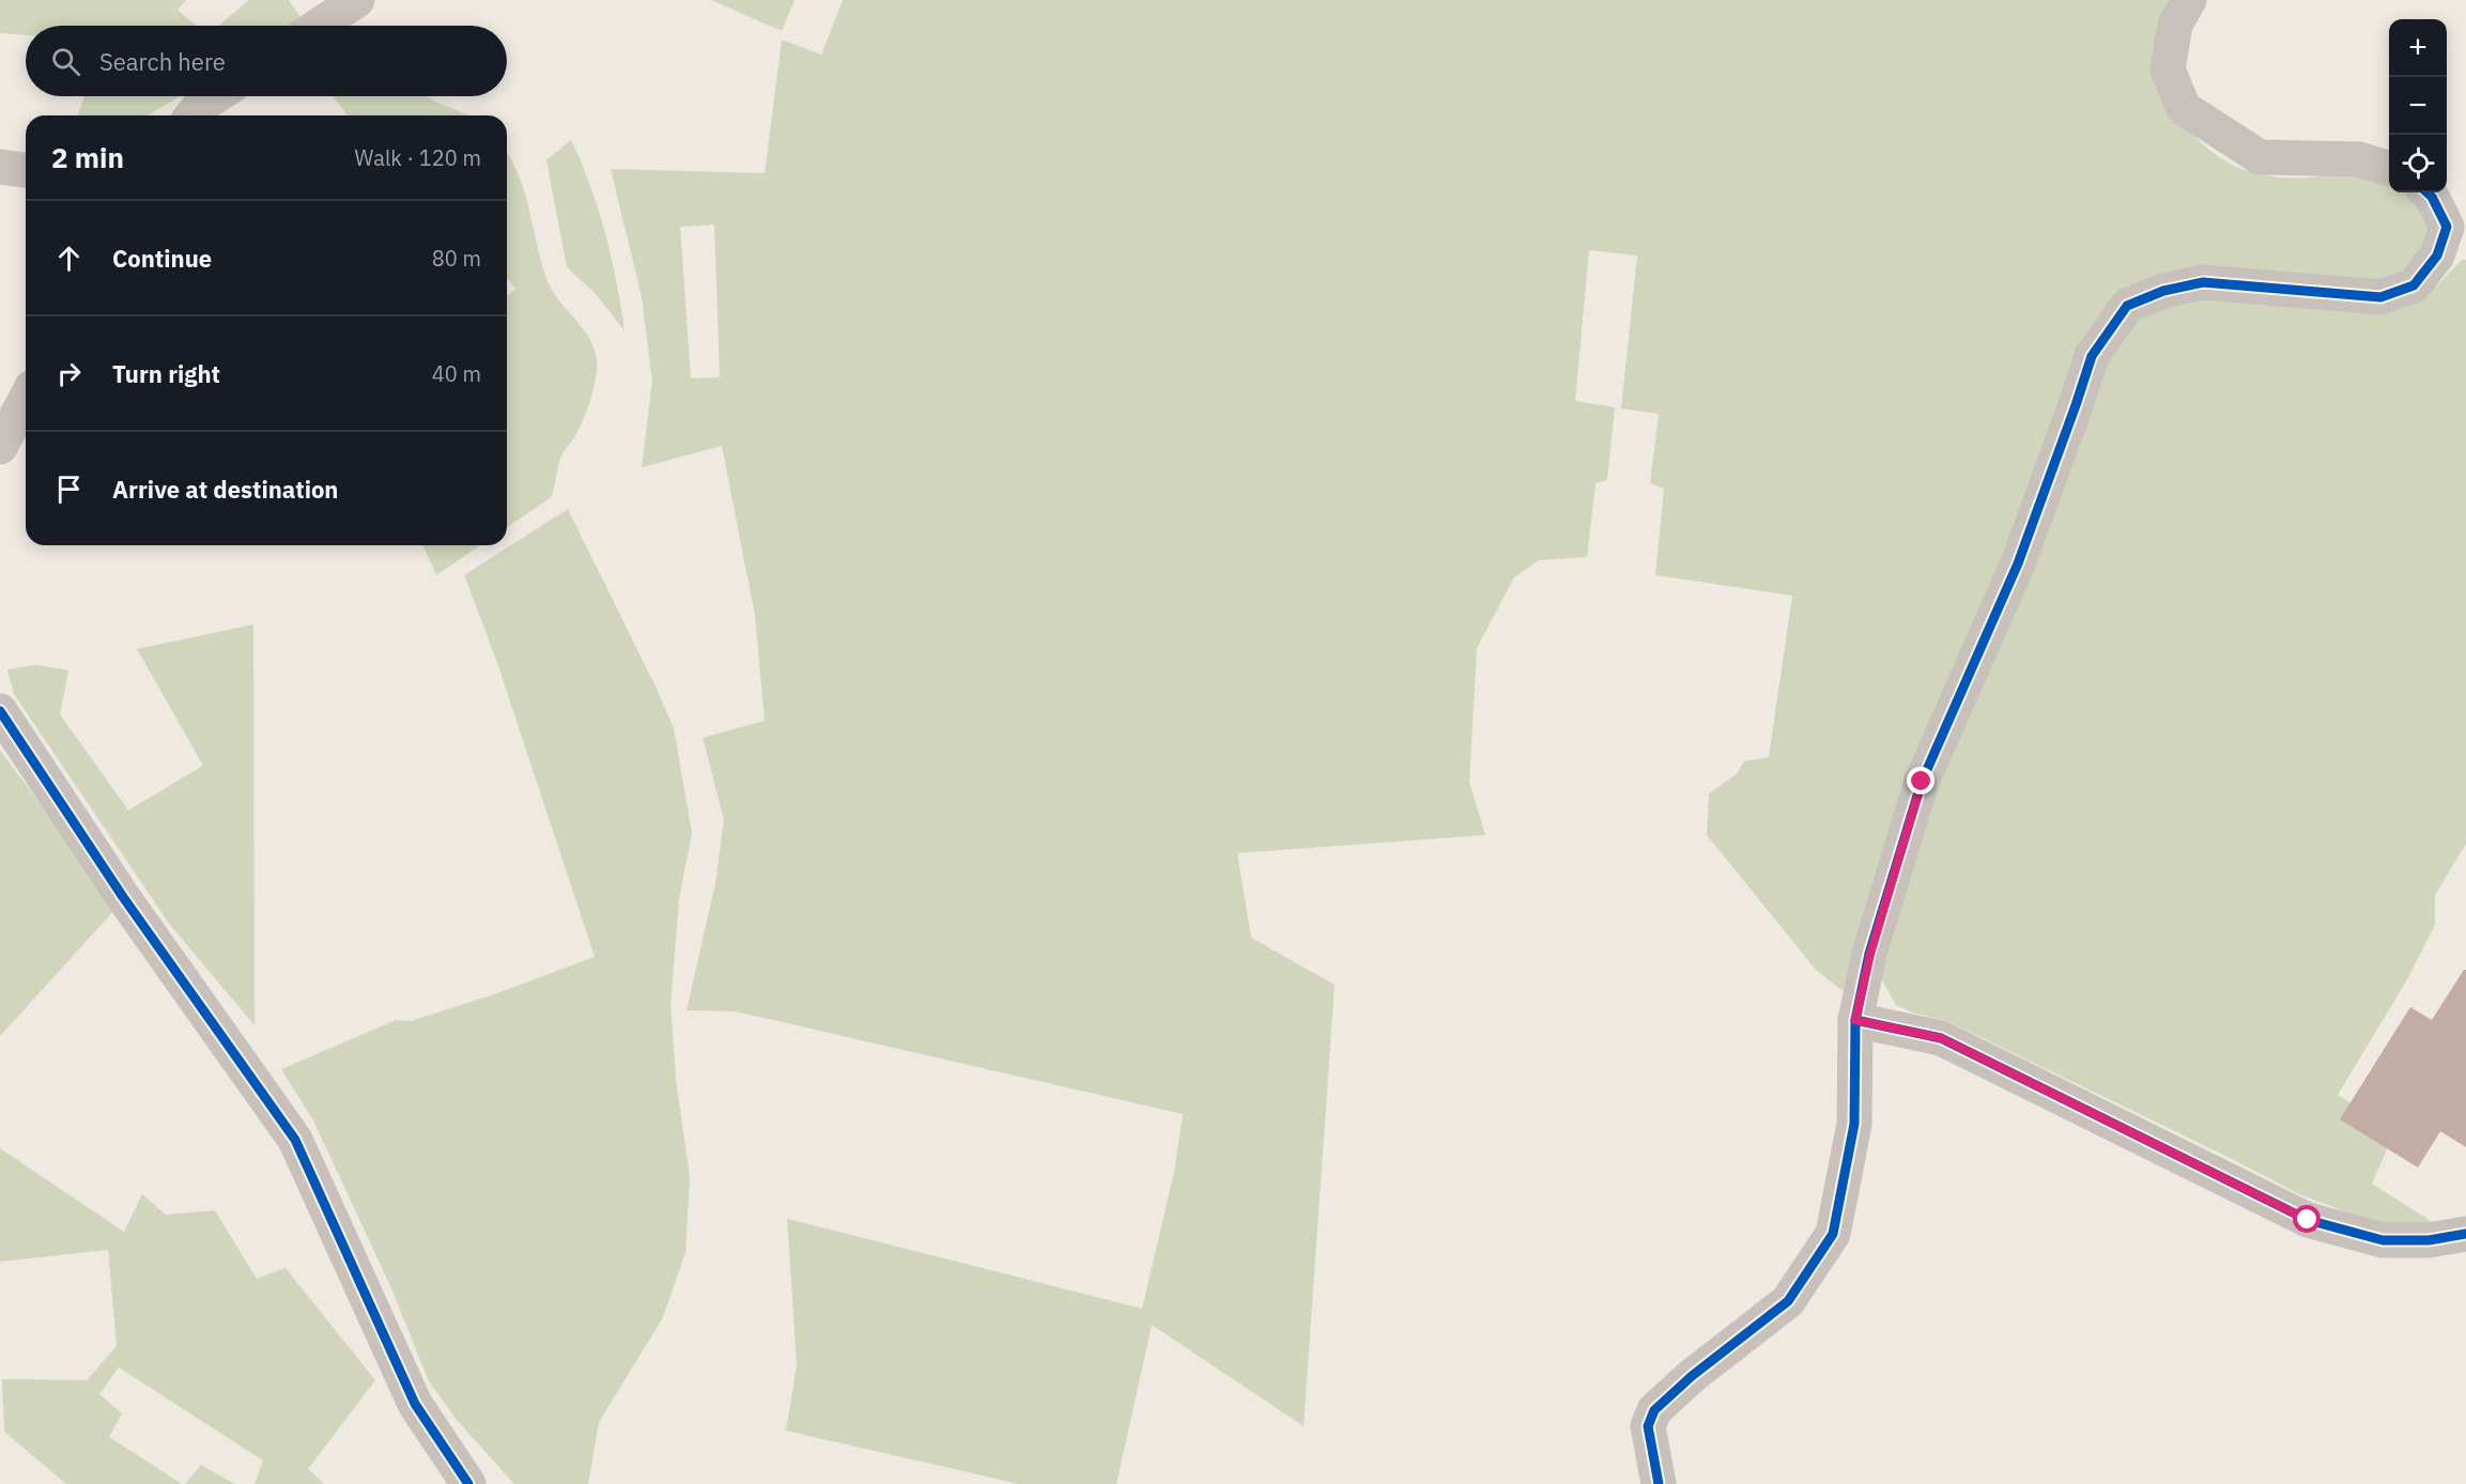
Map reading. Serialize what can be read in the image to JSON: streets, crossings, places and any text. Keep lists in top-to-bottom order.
{
  "page": {
    "map_buttons": ["+", "−"],
    "search": "Search here",
    "heading": ["2 min", "Walk · 120 m"],
    "list": [
      ["Continue", "80 m"],
      ["Turn right", "40 m"],
      "Arrive at destination"
    ]
  }
}
